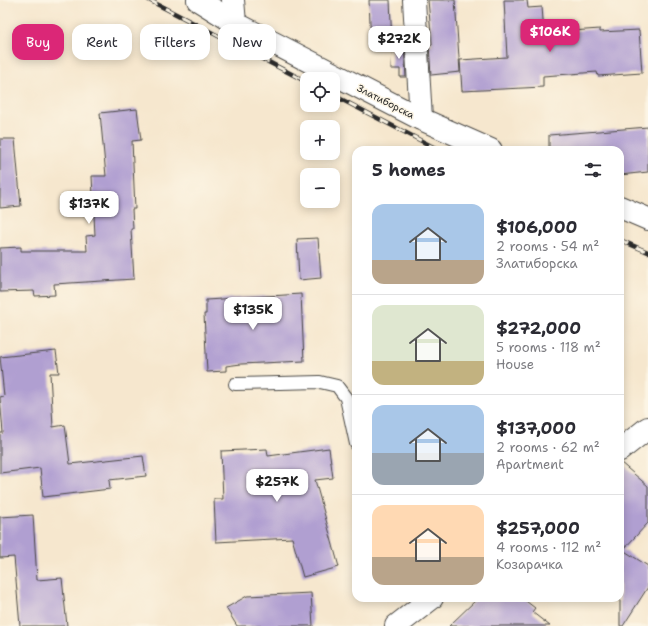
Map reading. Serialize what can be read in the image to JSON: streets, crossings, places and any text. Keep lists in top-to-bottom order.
{
  "streets": {
    "street": ["Златиборска"]
  },
  "page": {
    "price": [
      "$106K",
      "$272K",
      "$137K",
      "$135K",
      "$257K"
    ],
    "chip": [
      "Buy",
      "Rent",
      "Filters",
      "New"
    ],
    "map_buttons": ["+", "−"],
    "heading": "5 homes",
    "list": [
      {
        "name": "$106,000",
        "note": "2 rooms · 54 m² · Златиборска"
      },
      {
        "name": "$272,000",
        "note": "5 rooms · 118 m² · House"
      },
      {
        "name": "$137,000",
        "note": "2 rooms · 62 m² · Apartment"
      },
      {
        "name": "$257,000",
        "note": "4 rooms · 112 m² · Козарачка"
      }
    ]
  }
}
